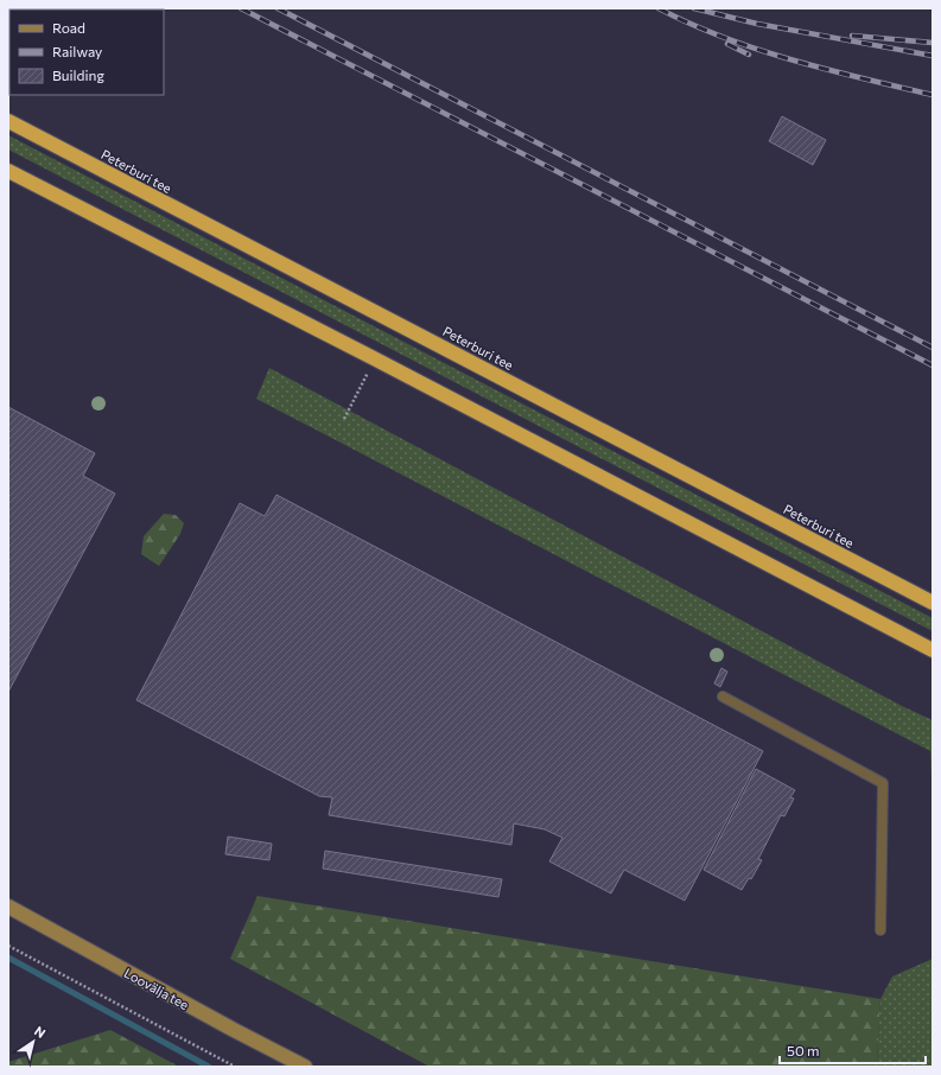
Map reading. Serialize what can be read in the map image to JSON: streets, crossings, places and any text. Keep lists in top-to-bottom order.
{
  "streets": {
    "highway": ["Peterburi tee"],
    "street": ["Loovälja tee"]
  },
  "legend": ["Road", "Railway", "Building"],
  "scale_bar": "50 m",
  "north": "top right"
}
